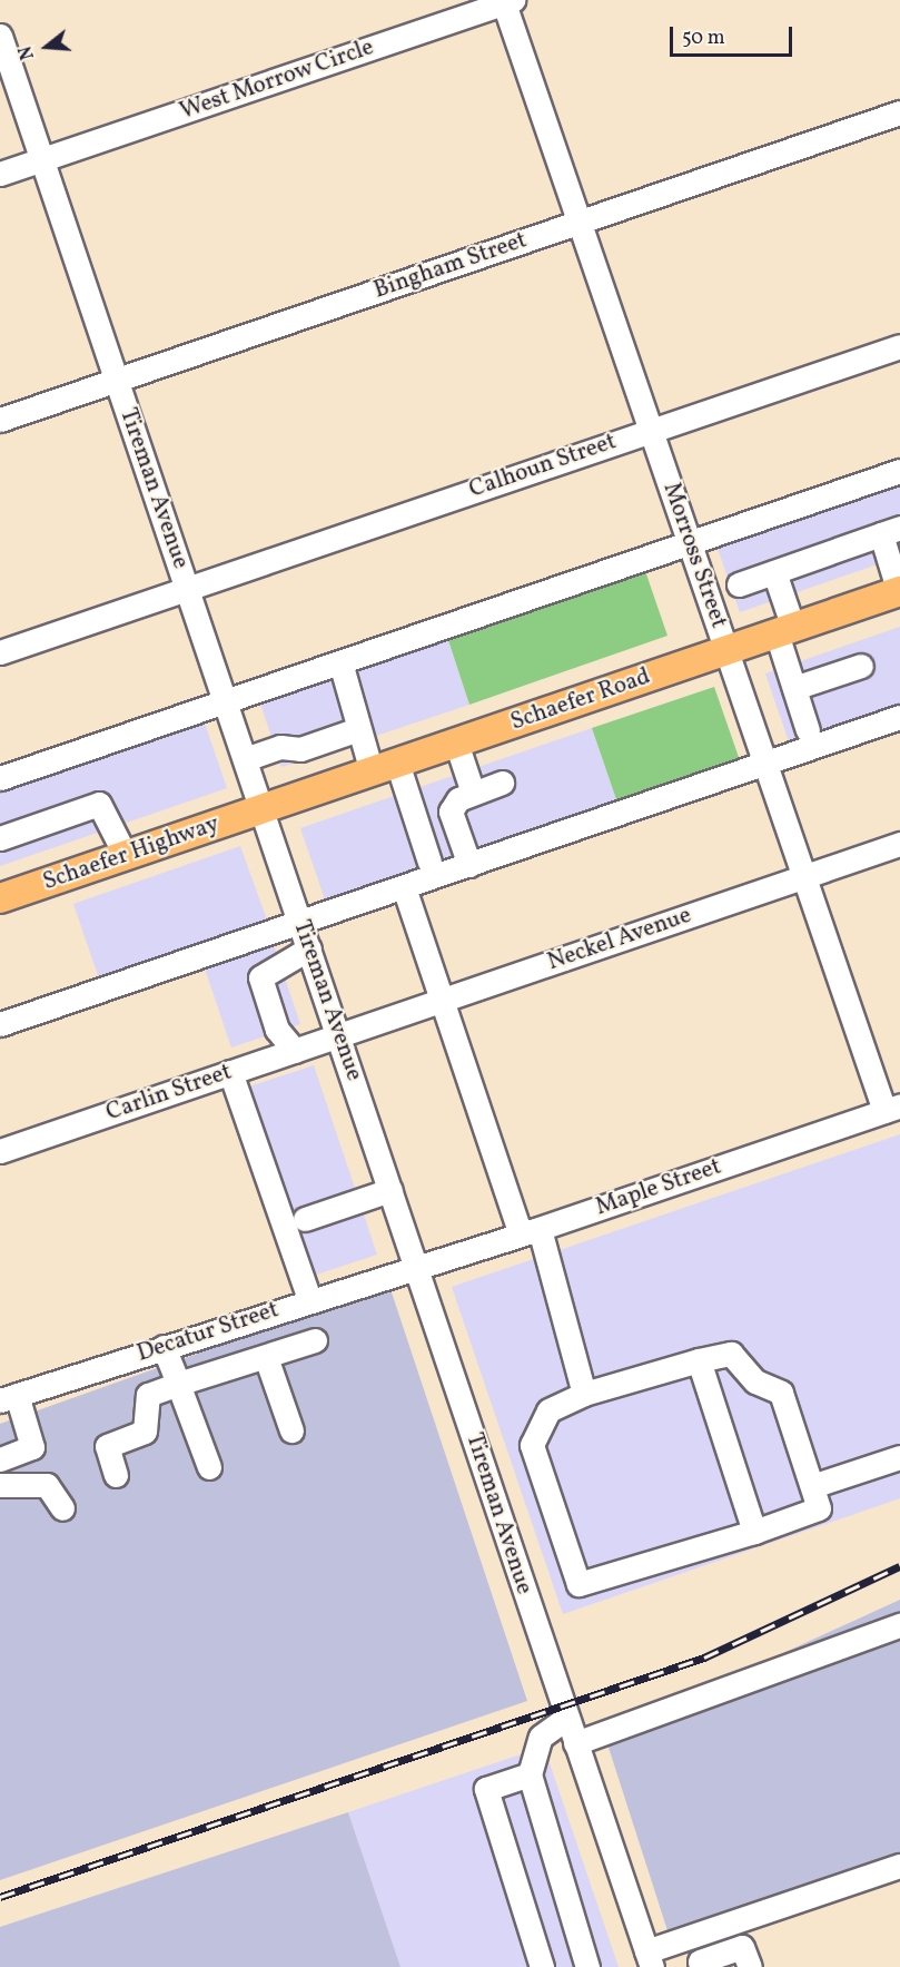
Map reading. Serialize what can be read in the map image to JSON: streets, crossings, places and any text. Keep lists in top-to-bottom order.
{
  "streets": {
    "main road": ["Schaefer Road", "Schaefer Highway"],
    "street": [
      "West Morrow Circle",
      "Bingham Street",
      "Calhoun Street",
      "Tireman Avenue",
      "Morross Street",
      "Neckel Avenue",
      "Carlin Street",
      "Maple Street",
      "Decatur Street"
    ]
  },
  "crossings": [
    ["West Morrow Circle", "Tireman Avenue"],
    ["West Morrow Circle", "Morross Street"],
    ["Bingham Street", "Tireman Avenue"],
    ["Bingham Street", "Morross Street"],
    ["Calhoun Street", "Tireman Avenue"],
    ["Calhoun Street", "Morross Street"],
    ["Tireman Avenue", "Schaefer Road"],
    ["Tireman Avenue", "Schaefer Highway"],
    ["Tireman Avenue", "Neckel Avenue"],
    ["Tireman Avenue", "Carlin Street"],
    ["Tireman Avenue", "Maple Street"],
    ["Tireman Avenue", "Decatur Street"],
    ["Morross Street", "Schaefer Road"],
    ["Morross Street", "Neckel Avenue"],
    ["Morross Street", "Maple Street"],
    ["Schaefer Road", "Schaefer Highway"],
    ["Neckel Avenue", "Carlin Street"],
    ["Maple Street", "Decatur Street"]
  ],
  "scale_bar": "50 m",
  "north": "left"
}
